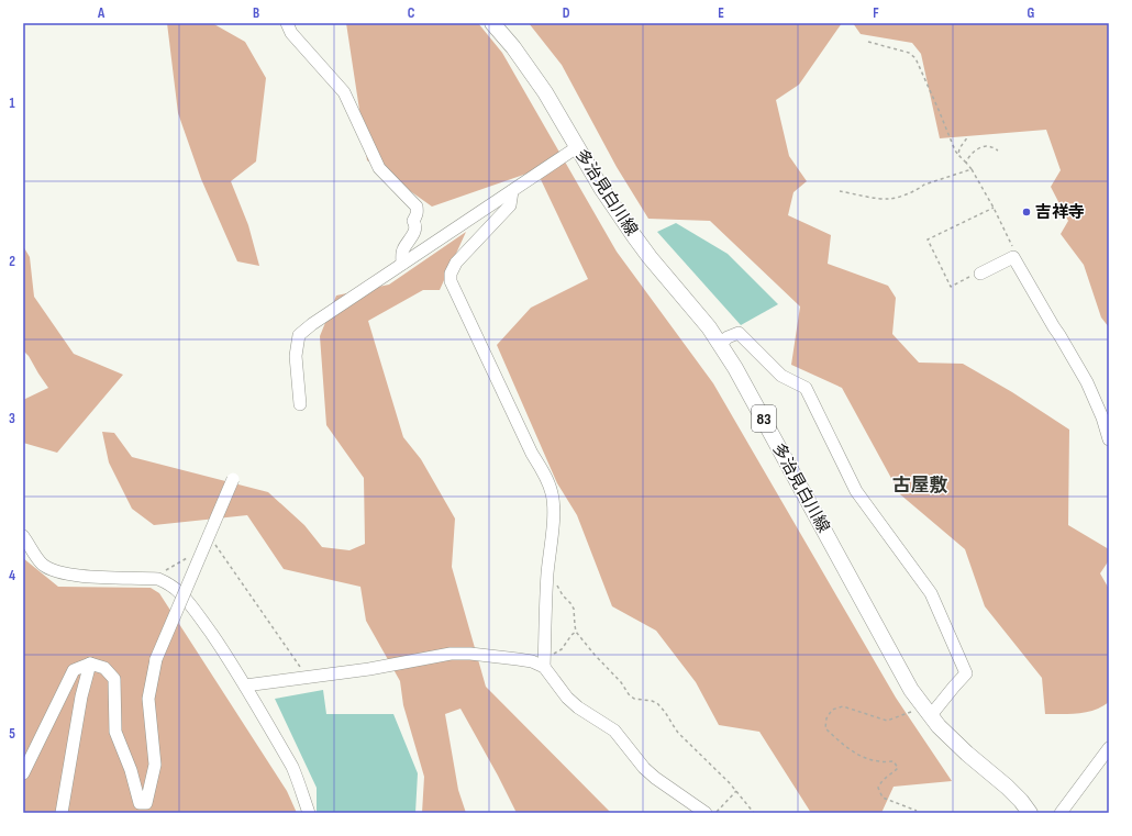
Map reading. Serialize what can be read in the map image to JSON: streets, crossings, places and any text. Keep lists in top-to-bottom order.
{
  "streets": {
    "main road": ["多治見白川線", "83"]
  },
  "districts": ["古屋敷"],
  "places": ["吉祥寺"],
  "grid": {
    "columns": [
      "A",
      "B",
      "C",
      "D",
      "E",
      "F",
      "G"
    ],
    "rows": [
      "1",
      "2",
      "3",
      "4",
      "5"
    ]
  }
}
